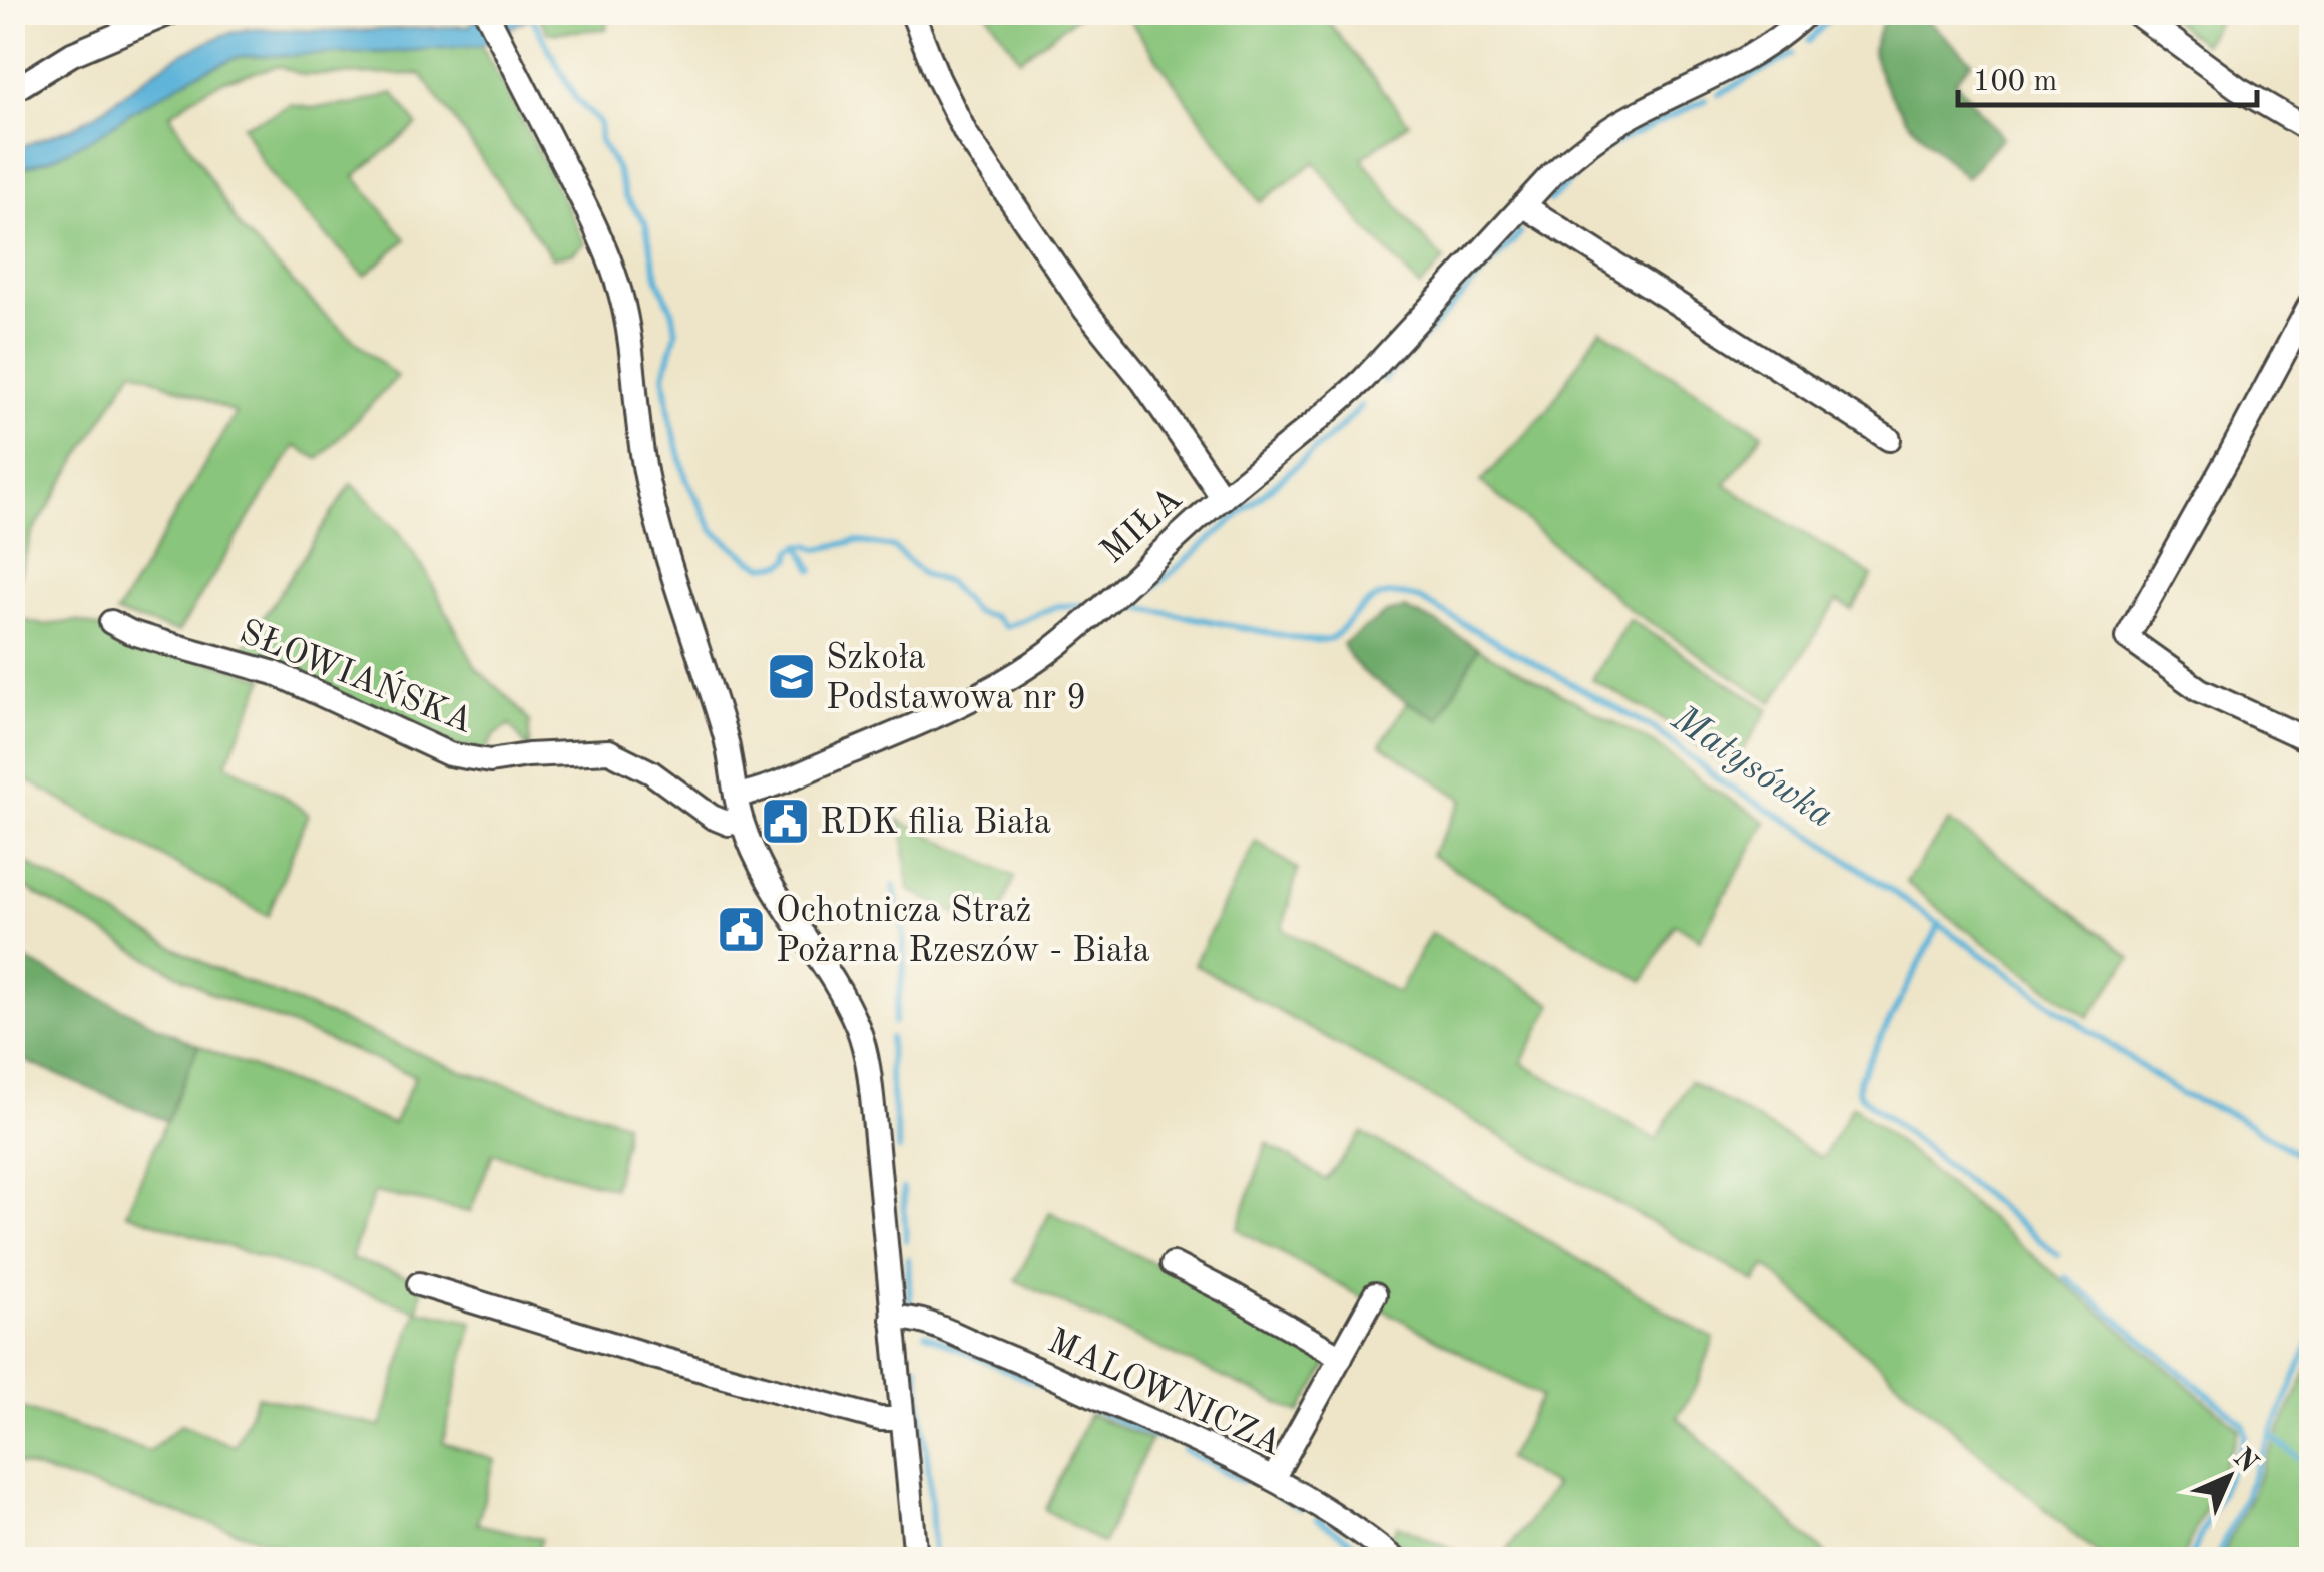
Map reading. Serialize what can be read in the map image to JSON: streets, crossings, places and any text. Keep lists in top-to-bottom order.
{
  "streets": {
    "street": ["MIŁA", "SŁOWIAŃSKA", "MALOWNICZA"]
  },
  "water": ["Matysówka"],
  "places": {
    "school or university": ["Szkoła Podstawowa nr 9"],
    "public building": ["RDK filia Biała", "Ochotnicza Straż Pożarna Rzeszów - Biała"]
  },
  "scale_bar": "100 m",
  "north": "top right"
}
